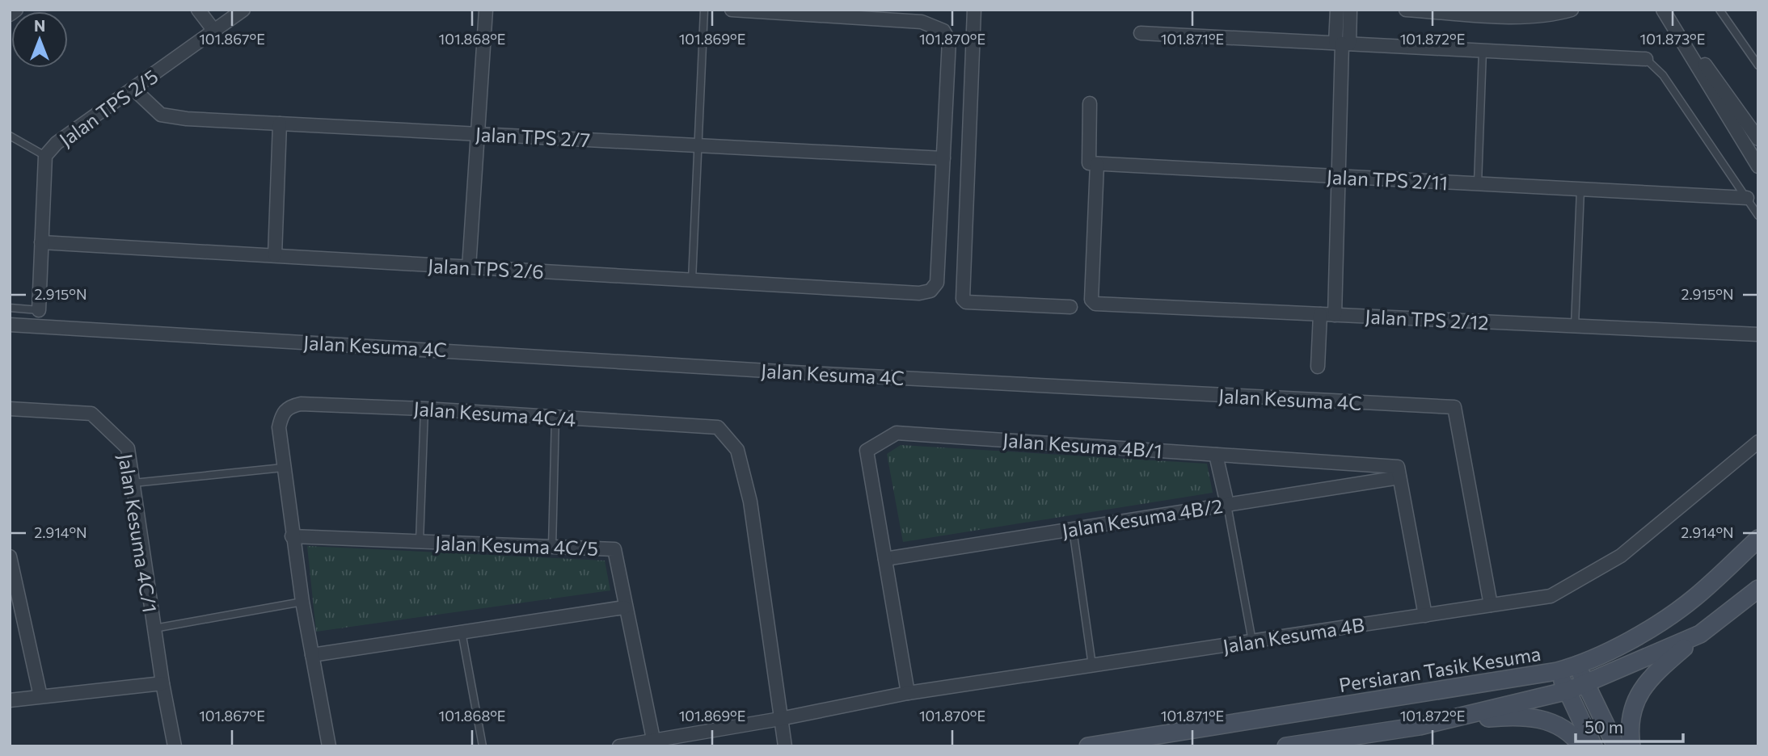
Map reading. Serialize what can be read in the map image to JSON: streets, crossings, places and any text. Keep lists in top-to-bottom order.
{
  "streets": {
    "street": [
      "Jalan TPS 2/5",
      "Jalan TPS 2/7",
      "Jalan TPS 2/11",
      "Jalan TPS 2/6",
      "Jalan TPS 2/12",
      "Jalan Kesuma 4C",
      "Jalan Kesuma 4C/4",
      "Jalan Kesuma 4B/1",
      "Jalan Kesuma 4B/2",
      "Jalan Kesuma 4C/1",
      "Jalan Kesuma 4C/5",
      "Jalan Kesuma 4B",
      "Persiaran Tasik Kesuma"
    ]
  },
  "crossings": [
    ["Jalan TPS 2/5", "Jalan TPS 2/7"],
    ["Jalan TPS 2/5", "Jalan TPS 2/6"],
    ["Jalan TPS 2/7", "Jalan TPS 2/6"],
    ["Jalan TPS 2/11", "Jalan TPS 2/12"],
    ["Jalan Kesuma 4C", "Jalan Kesuma 4B"],
    ["Jalan Kesuma 4C/4", "Jalan Kesuma 4C/5"],
    ["Jalan Kesuma 4C/4", "Jalan Kesuma 4B"],
    ["Jalan Kesuma 4B/1", "Jalan Kesuma 4B/2"],
    ["Jalan Kesuma 4B/1", "Jalan Kesuma 4B"]
  ],
  "scale_bar": "50 m",
  "north": "top",
  "coordinates": [
    "101.867°E",
    "101.868°E",
    "101.869°E",
    "101.870°E",
    "101.871°E",
    "101.872°E",
    "101.873°E",
    "2.915°N",
    "2.914°N"
  ]
}
